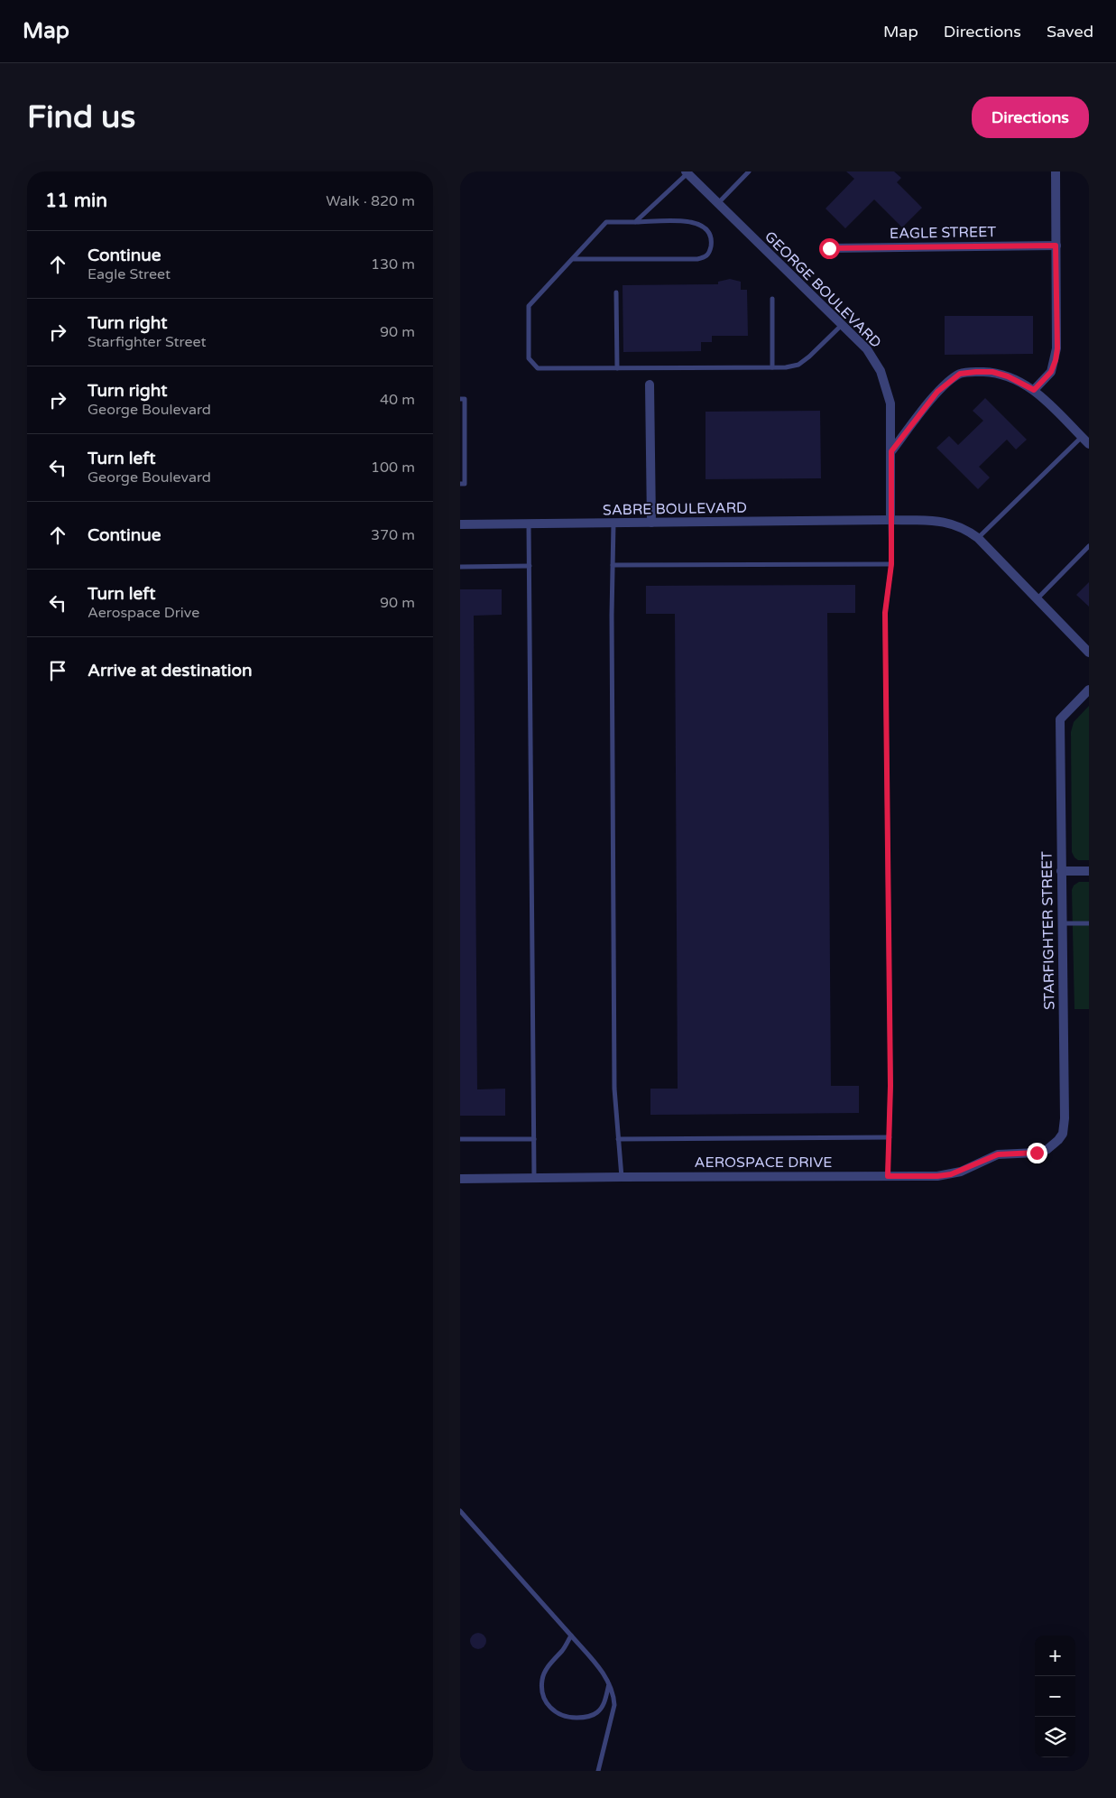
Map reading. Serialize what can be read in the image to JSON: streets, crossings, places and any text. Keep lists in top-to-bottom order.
{
  "streets": {
    "street": [
      "EAGLE STREET",
      "GEORGE BOULEVARD",
      "SABRE BOULEVARD",
      "STARFIGHTER STREET",
      "AEROSPACE DRIVE"
    ]
  },
  "crossings": [
    ["GEORGE BOULEVARD", "SABRE BOULEVARD"],
    ["STARFIGHTER STREET", "AEROSPACE DRIVE"]
  ],
  "page": {
    "header": "Map",
    "nav": ["Map", "Directions", "Saved"],
    "buttons": "Directions",
    "title": "Find us",
    "heading": ["11 min", "Walk · 820 m"],
    "list": [
      ["Continue", "Eagle Street", "130 m"],
      ["Turn right", "Starfighter Street", "90 m"],
      ["Turn right", "George Boulevard", "40 m"],
      ["Turn left", "George Boulevard", "100 m"],
      ["Continue", "370 m"],
      ["Turn left", "Aerospace Drive", "90 m"],
      "Arrive at destination"
    ],
    "map_buttons": ["+", "−"]
  }
}
